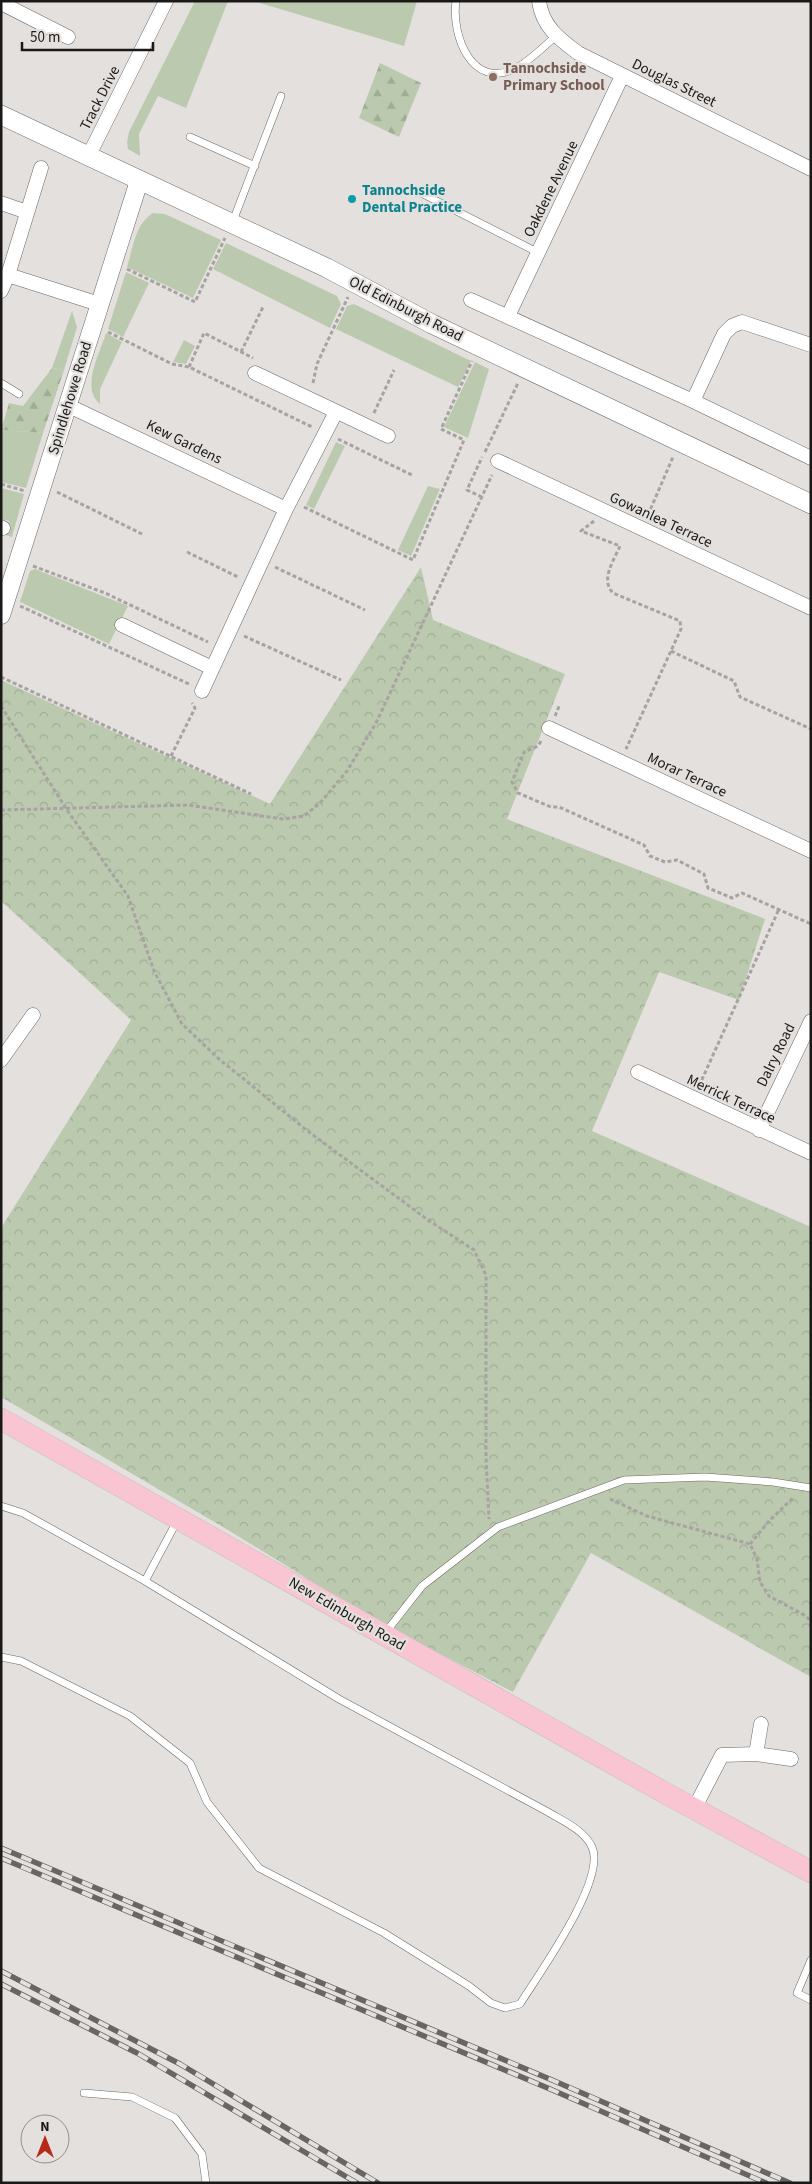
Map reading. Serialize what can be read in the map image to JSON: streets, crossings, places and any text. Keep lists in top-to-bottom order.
{
  "streets": {
    "main road": ["Old Edinburgh Road", "New Edinburgh Road"],
    "street": [
      "Douglas Street",
      "Track Drive",
      "Oakdene Avenue",
      "Spindlehowe Road",
      "Kew Gardens",
      "Gowanlea Terrace",
      "Morar Terrace",
      "Dalry Road",
      "Merrick Terrace"
    ]
  },
  "crossings": [
    ["Douglas Street", "Oakdene Avenue"],
    ["Track Drive", "Old Edinburgh Road"],
    ["Old Edinburgh Road", "Spindlehowe Road"],
    ["Spindlehowe Road", "Kew Gardens"],
    ["Dalry Road", "Merrick Terrace"]
  ],
  "places": ["Tannochside Primary School", "Tannochside Dental Practice"],
  "scale_bar": "50 m",
  "north": "top"
}
